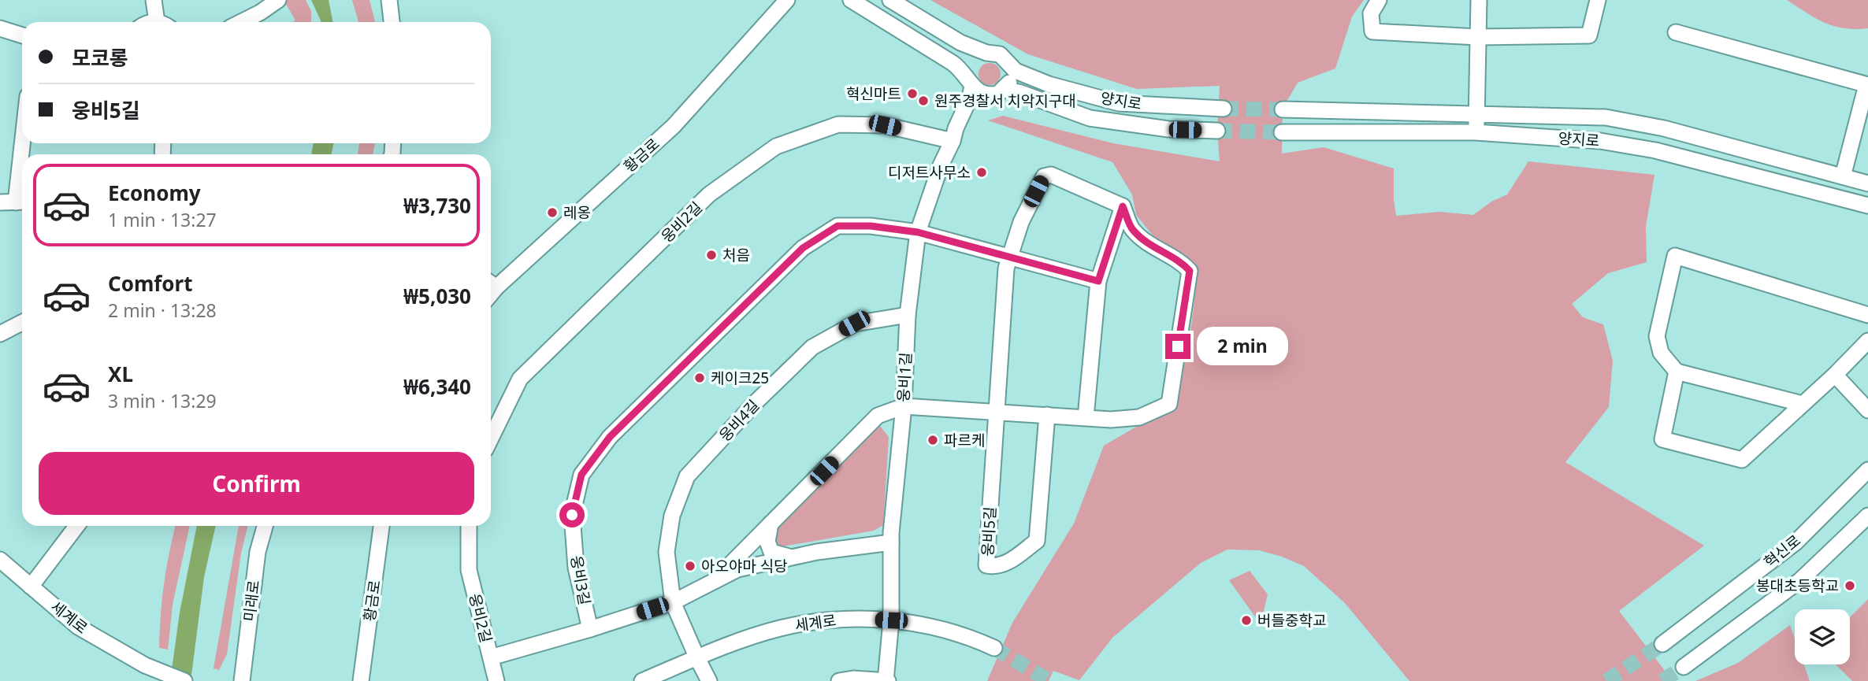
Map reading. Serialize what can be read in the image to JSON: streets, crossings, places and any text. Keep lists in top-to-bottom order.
{
  "streets": {
    "street": [
      "양지로",
      "황금로",
      "웅비2길",
      "웅비1길",
      "웅비4길",
      "웅비5길",
      "혁신로",
      "웅비3길",
      "미래로",
      "세계로"
    ]
  },
  "crossings": [
    ["양지로", "웅비1길"],
    ["웅비2길", "웅비1길"],
    ["웅비1길", "웅비4길"],
    ["웅비1길", "웅비3길"],
    ["웅비1길", "세계로"],
    ["웅비4길", "세계로"]
  ],
  "places": [
    "혁신마트",
    "원주경찰서 치악지구대",
    "디저트사무소",
    "레옹",
    "처음",
    "케이크25",
    "파르케",
    "아오야마 식당",
    "봉대초등학교",
    "버들중학교"
  ],
  "page": {
    "banner": ["모코롱", "웅비5길"],
    "list": [
      {
        "name": "Economy",
        "note": "1 min · 13:27",
        "value": "₩3,730"
      },
      {
        "name": "Comfort",
        "note": "2 min · 13:28",
        "value": "₩5,030"
      },
      {
        "name": "XL",
        "note": "3 min · 13:29",
        "value": "₩6,340"
      }
    ],
    "bubble": "2 min",
    "buttons": "Confirm"
  }
}
